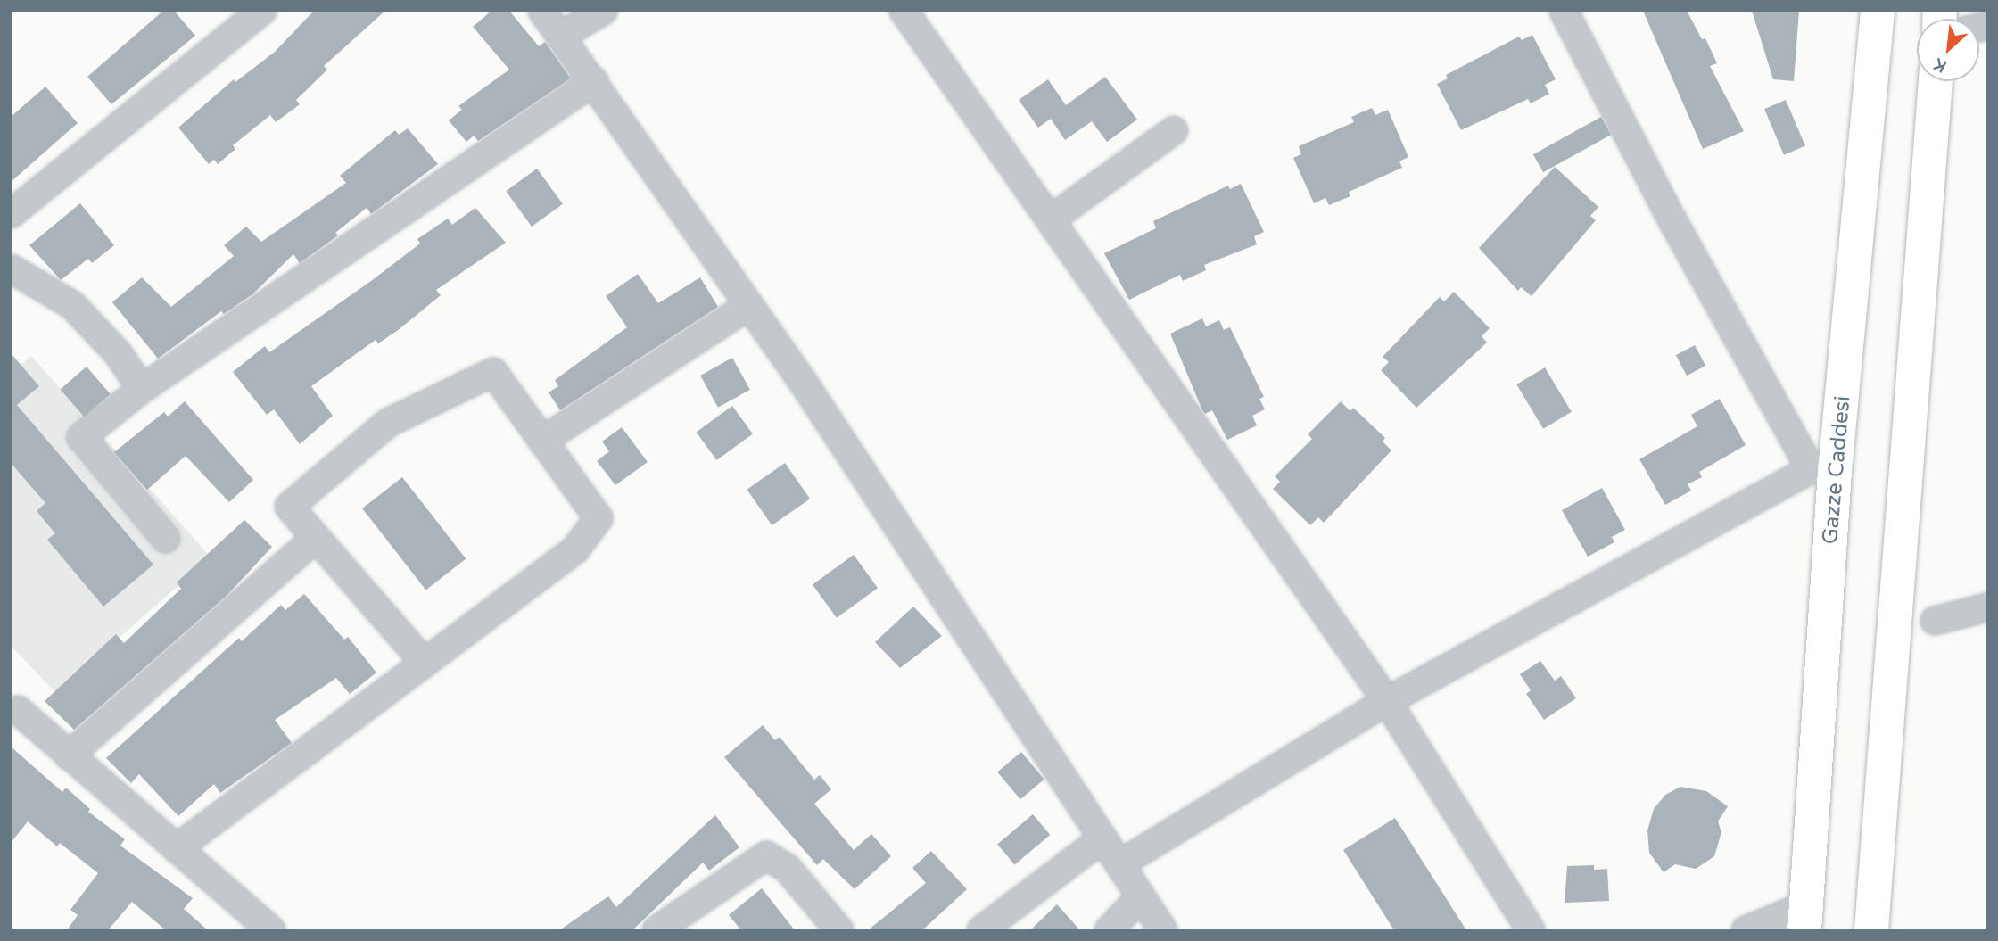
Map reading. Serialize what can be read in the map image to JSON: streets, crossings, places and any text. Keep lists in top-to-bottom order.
{
  "streets": {
    "main road": ["Gazze Caddesi"]
  },
  "north": "bottom left"
}
